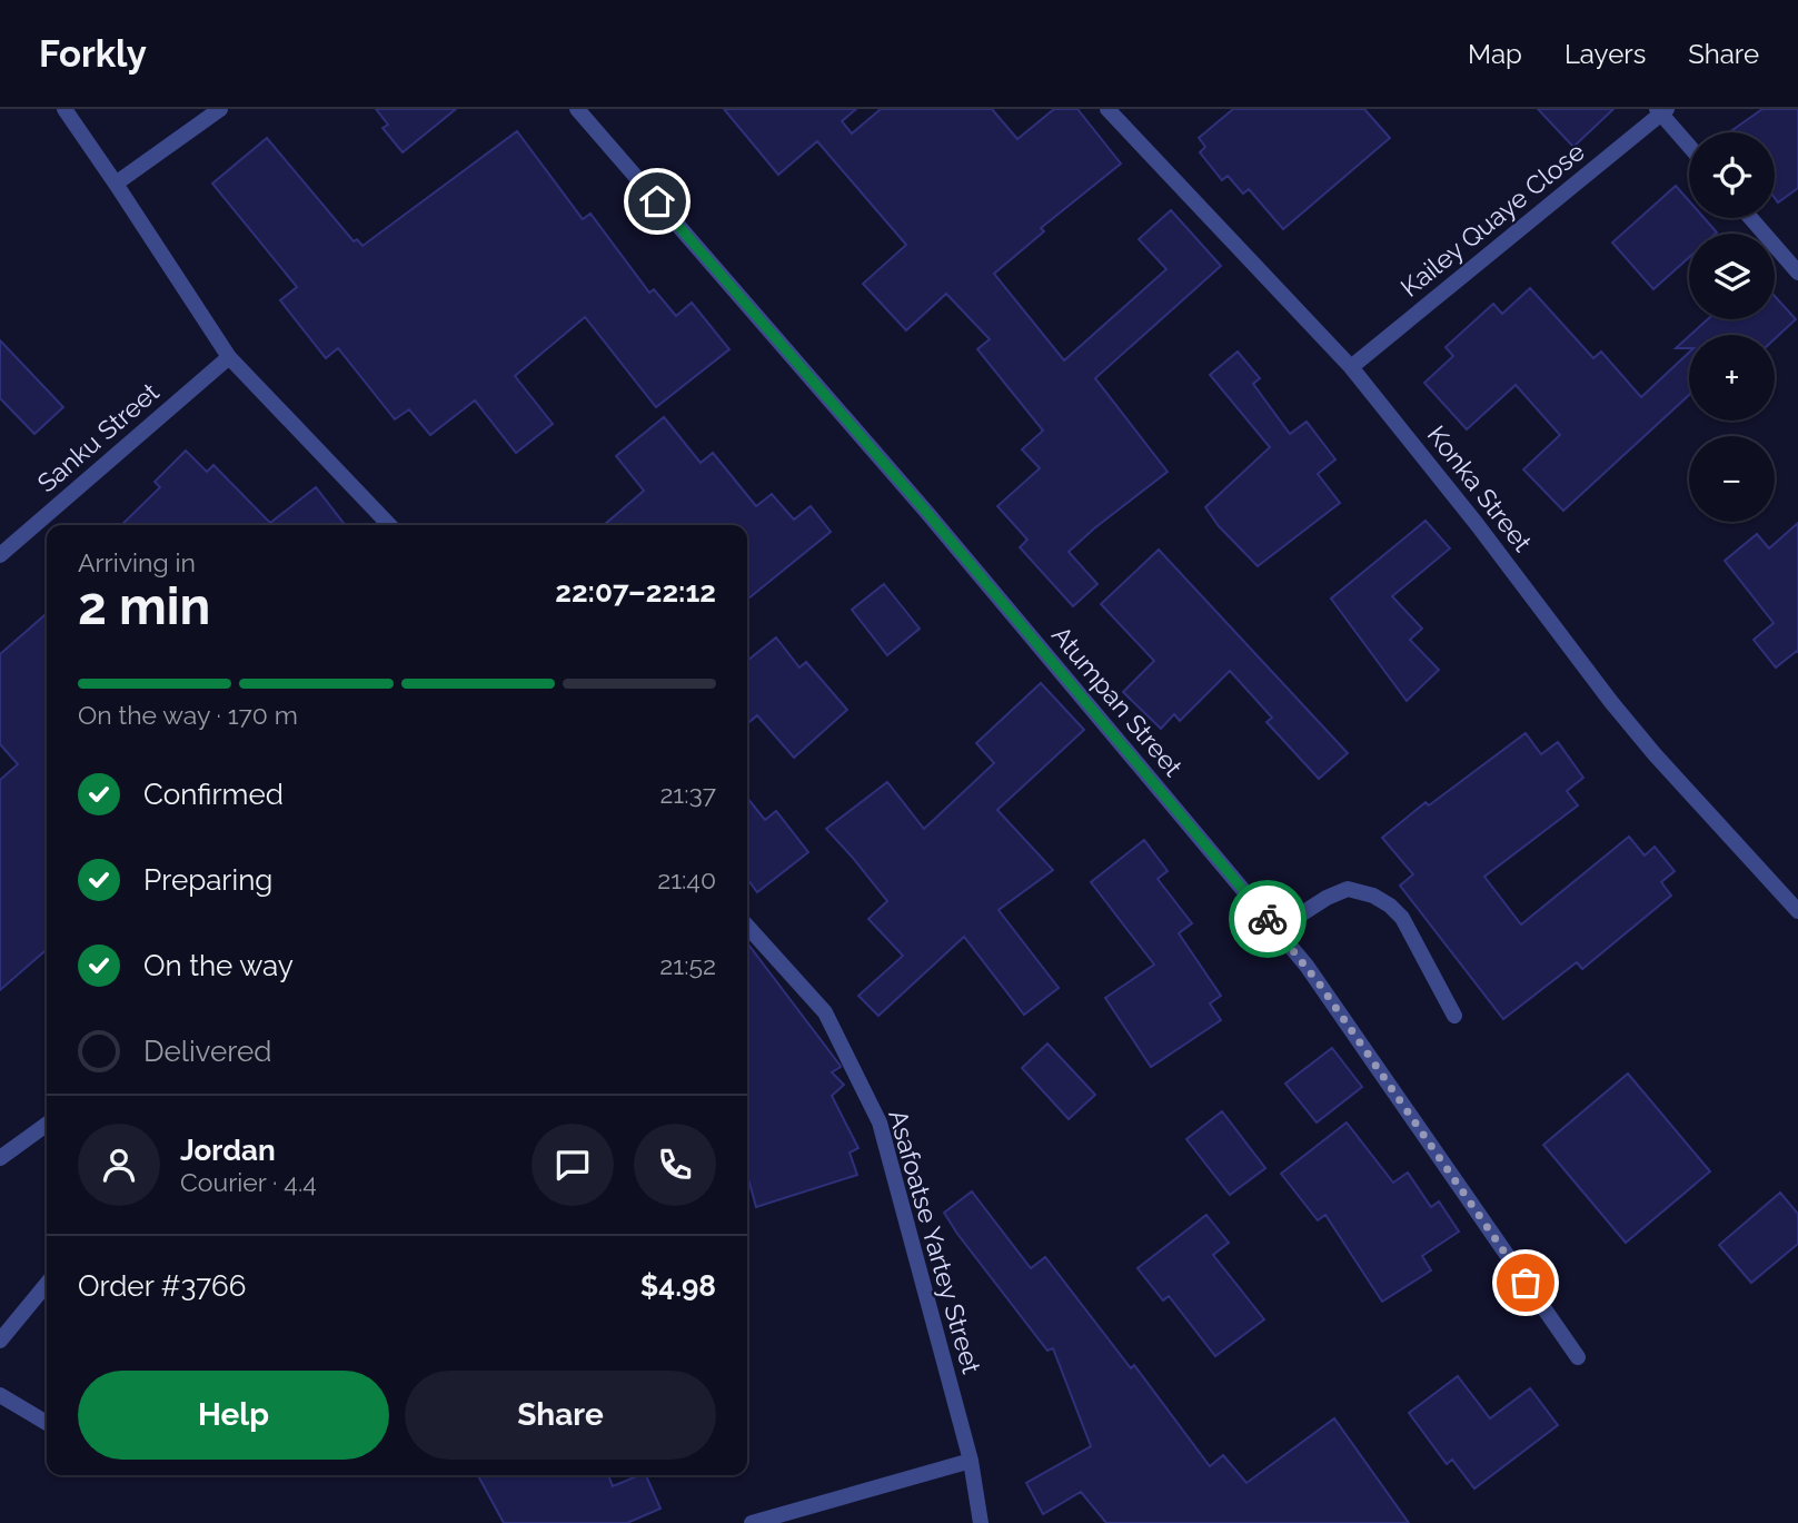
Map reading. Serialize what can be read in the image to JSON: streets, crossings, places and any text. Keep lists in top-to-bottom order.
{
  "streets": {
    "street": [
      "Kailey Quaye Close",
      "Sanku Street",
      "Konka Street",
      "Atumpan Street",
      "Asafoatse Yartey Street"
    ]
  },
  "crossings": [
    ["Kailey Quaye Close", "Konka Street"]
  ],
  "page": {
    "header": "Forkly",
    "nav": ["Map", "Layers", "Share"],
    "map_buttons": ["+", "−"],
    "heading": ["2 min", "Arriving in", "22:07–22:12"],
    "panel": [
      "Jordan",
      "Courier · 4.4",
      "Order #3766",
      "$4.98"
    ],
    "bar": "On the way · 170 m",
    "list": [
      ["Confirmed", "21:37"],
      ["Preparing", "21:40"],
      ["On the way", "21:52"],
      "Delivered"
    ],
    "buttons": ["Help", "Share"]
  }
}
